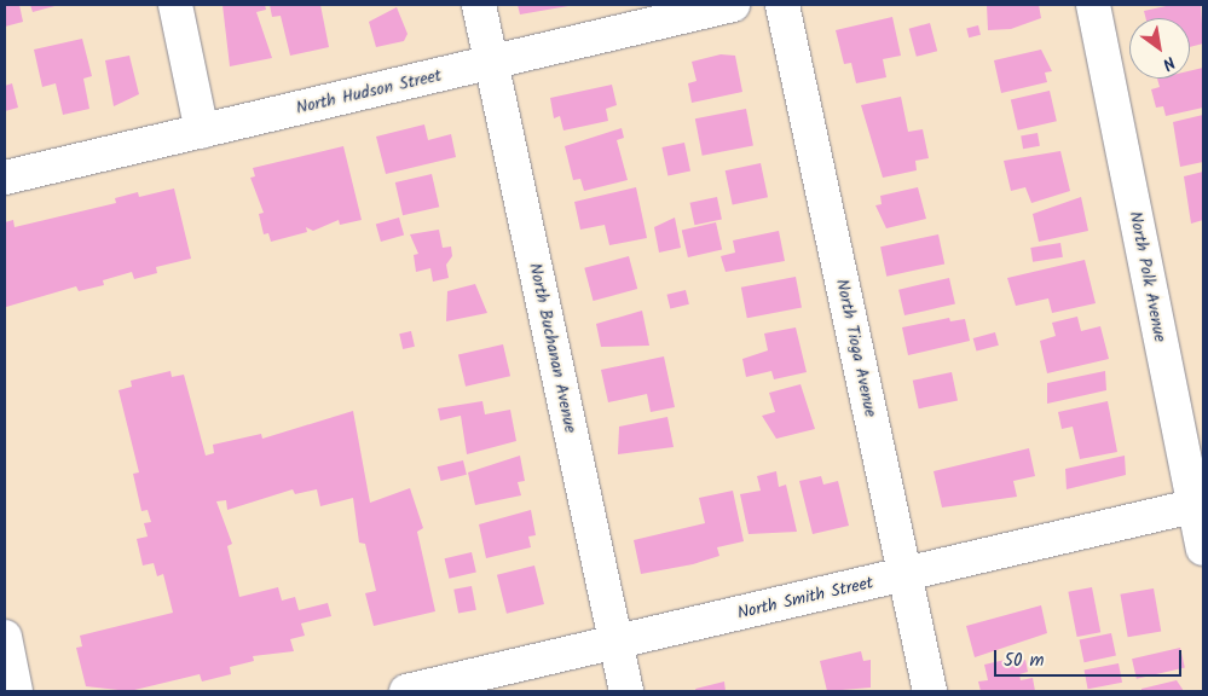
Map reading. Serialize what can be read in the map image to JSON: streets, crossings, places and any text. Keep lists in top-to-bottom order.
{
  "streets": {
    "street": [
      "North Hudson Street",
      "North Polk Avenue",
      "North Buchanan Avenue",
      "North Tioga Avenue",
      "North Smith Street"
    ]
  },
  "crossings": [
    ["North Hudson Street", "North Buchanan Avenue"],
    ["North Polk Avenue", "North Smith Street"],
    ["North Buchanan Avenue", "North Smith Street"],
    ["North Tioga Avenue", "North Smith Street"]
  ],
  "scale_bar": "50 m",
  "north": "bottom right"
}
